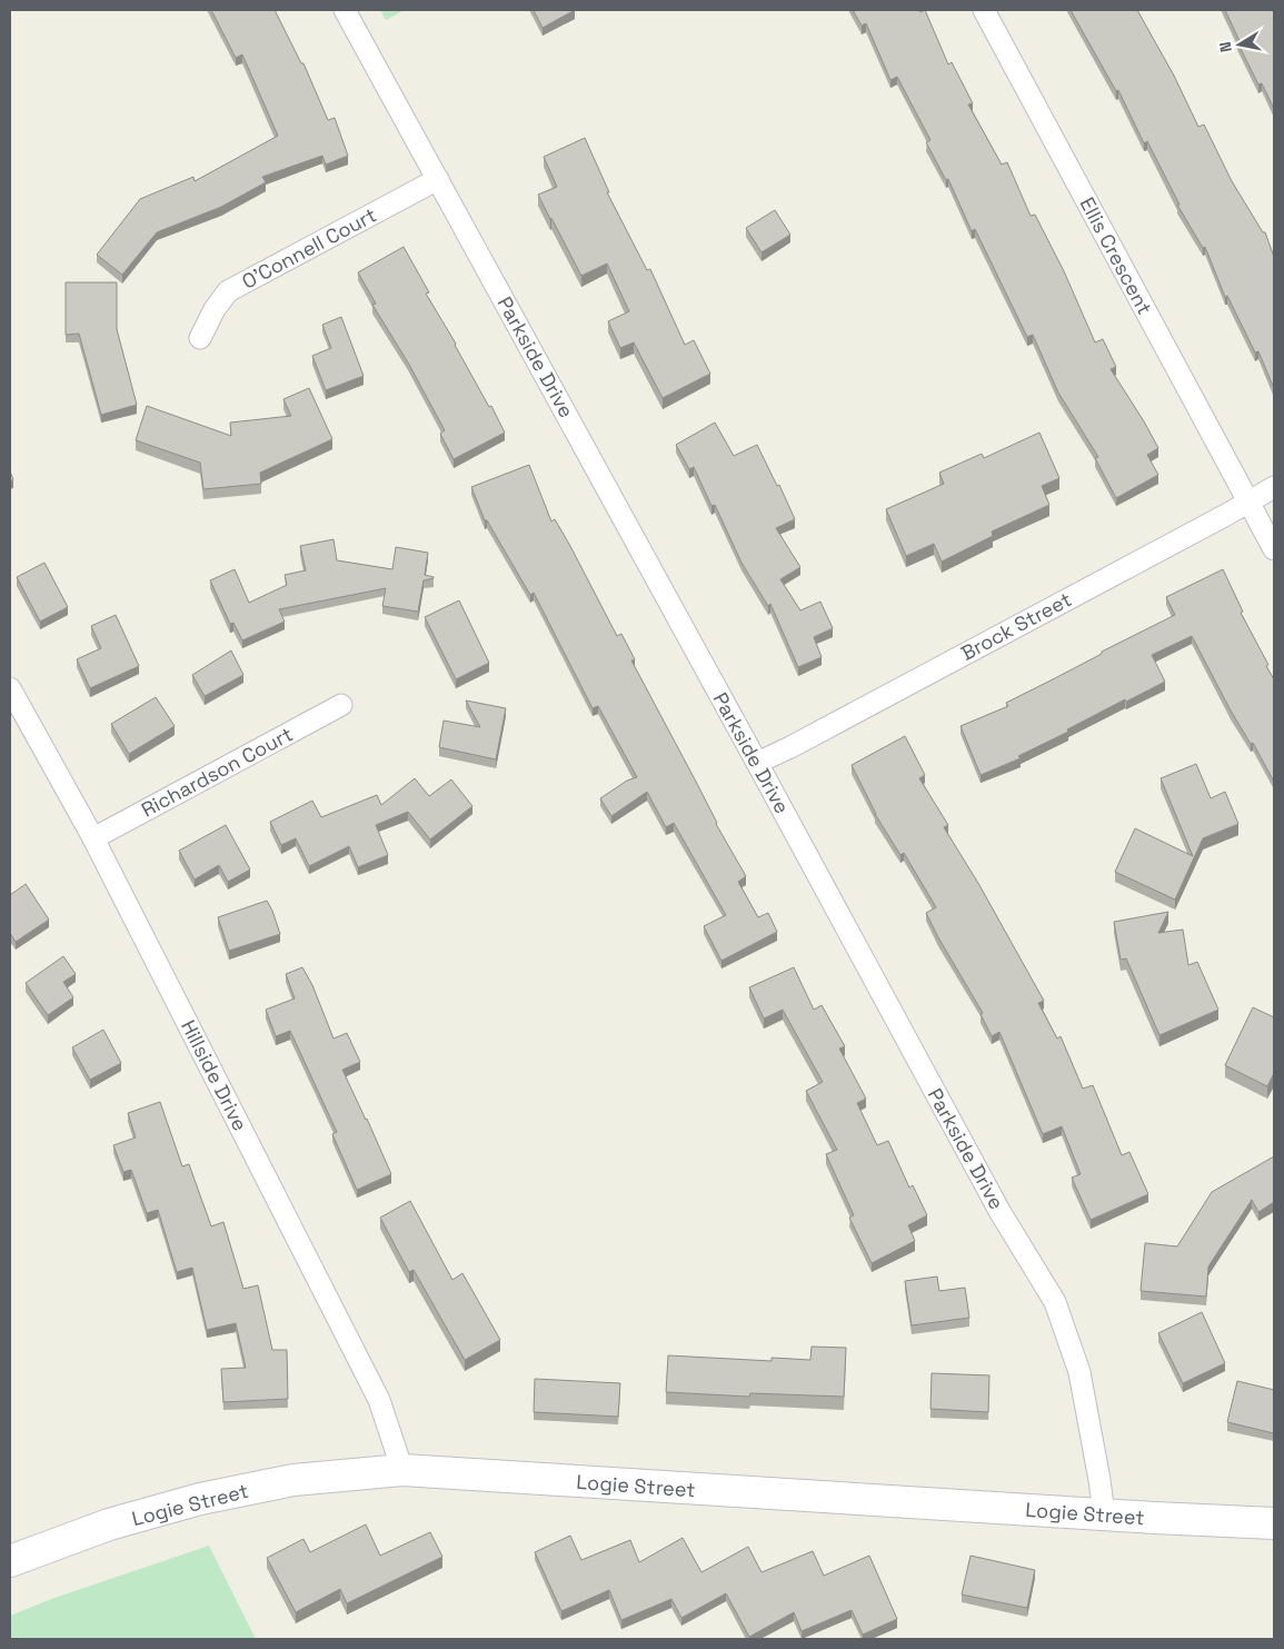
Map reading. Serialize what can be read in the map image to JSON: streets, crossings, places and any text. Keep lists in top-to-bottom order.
{
  "streets": {
    "street": [
      "O'Connell Court",
      "Ellis Crescent",
      "Parkside Drive",
      "Brock Street",
      "Richardson Court",
      "Hillside Drive",
      "Logie Street"
    ]
  },
  "crossings": [
    ["O'Connell Court", "Parkside Drive"],
    ["Ellis Crescent", "Brock Street"],
    ["Parkside Drive", "Brock Street"],
    ["Parkside Drive", "Logie Street"],
    ["Richardson Court", "Hillside Drive"],
    ["Hillside Drive", "Logie Street"]
  ],
  "north": "left"
}
